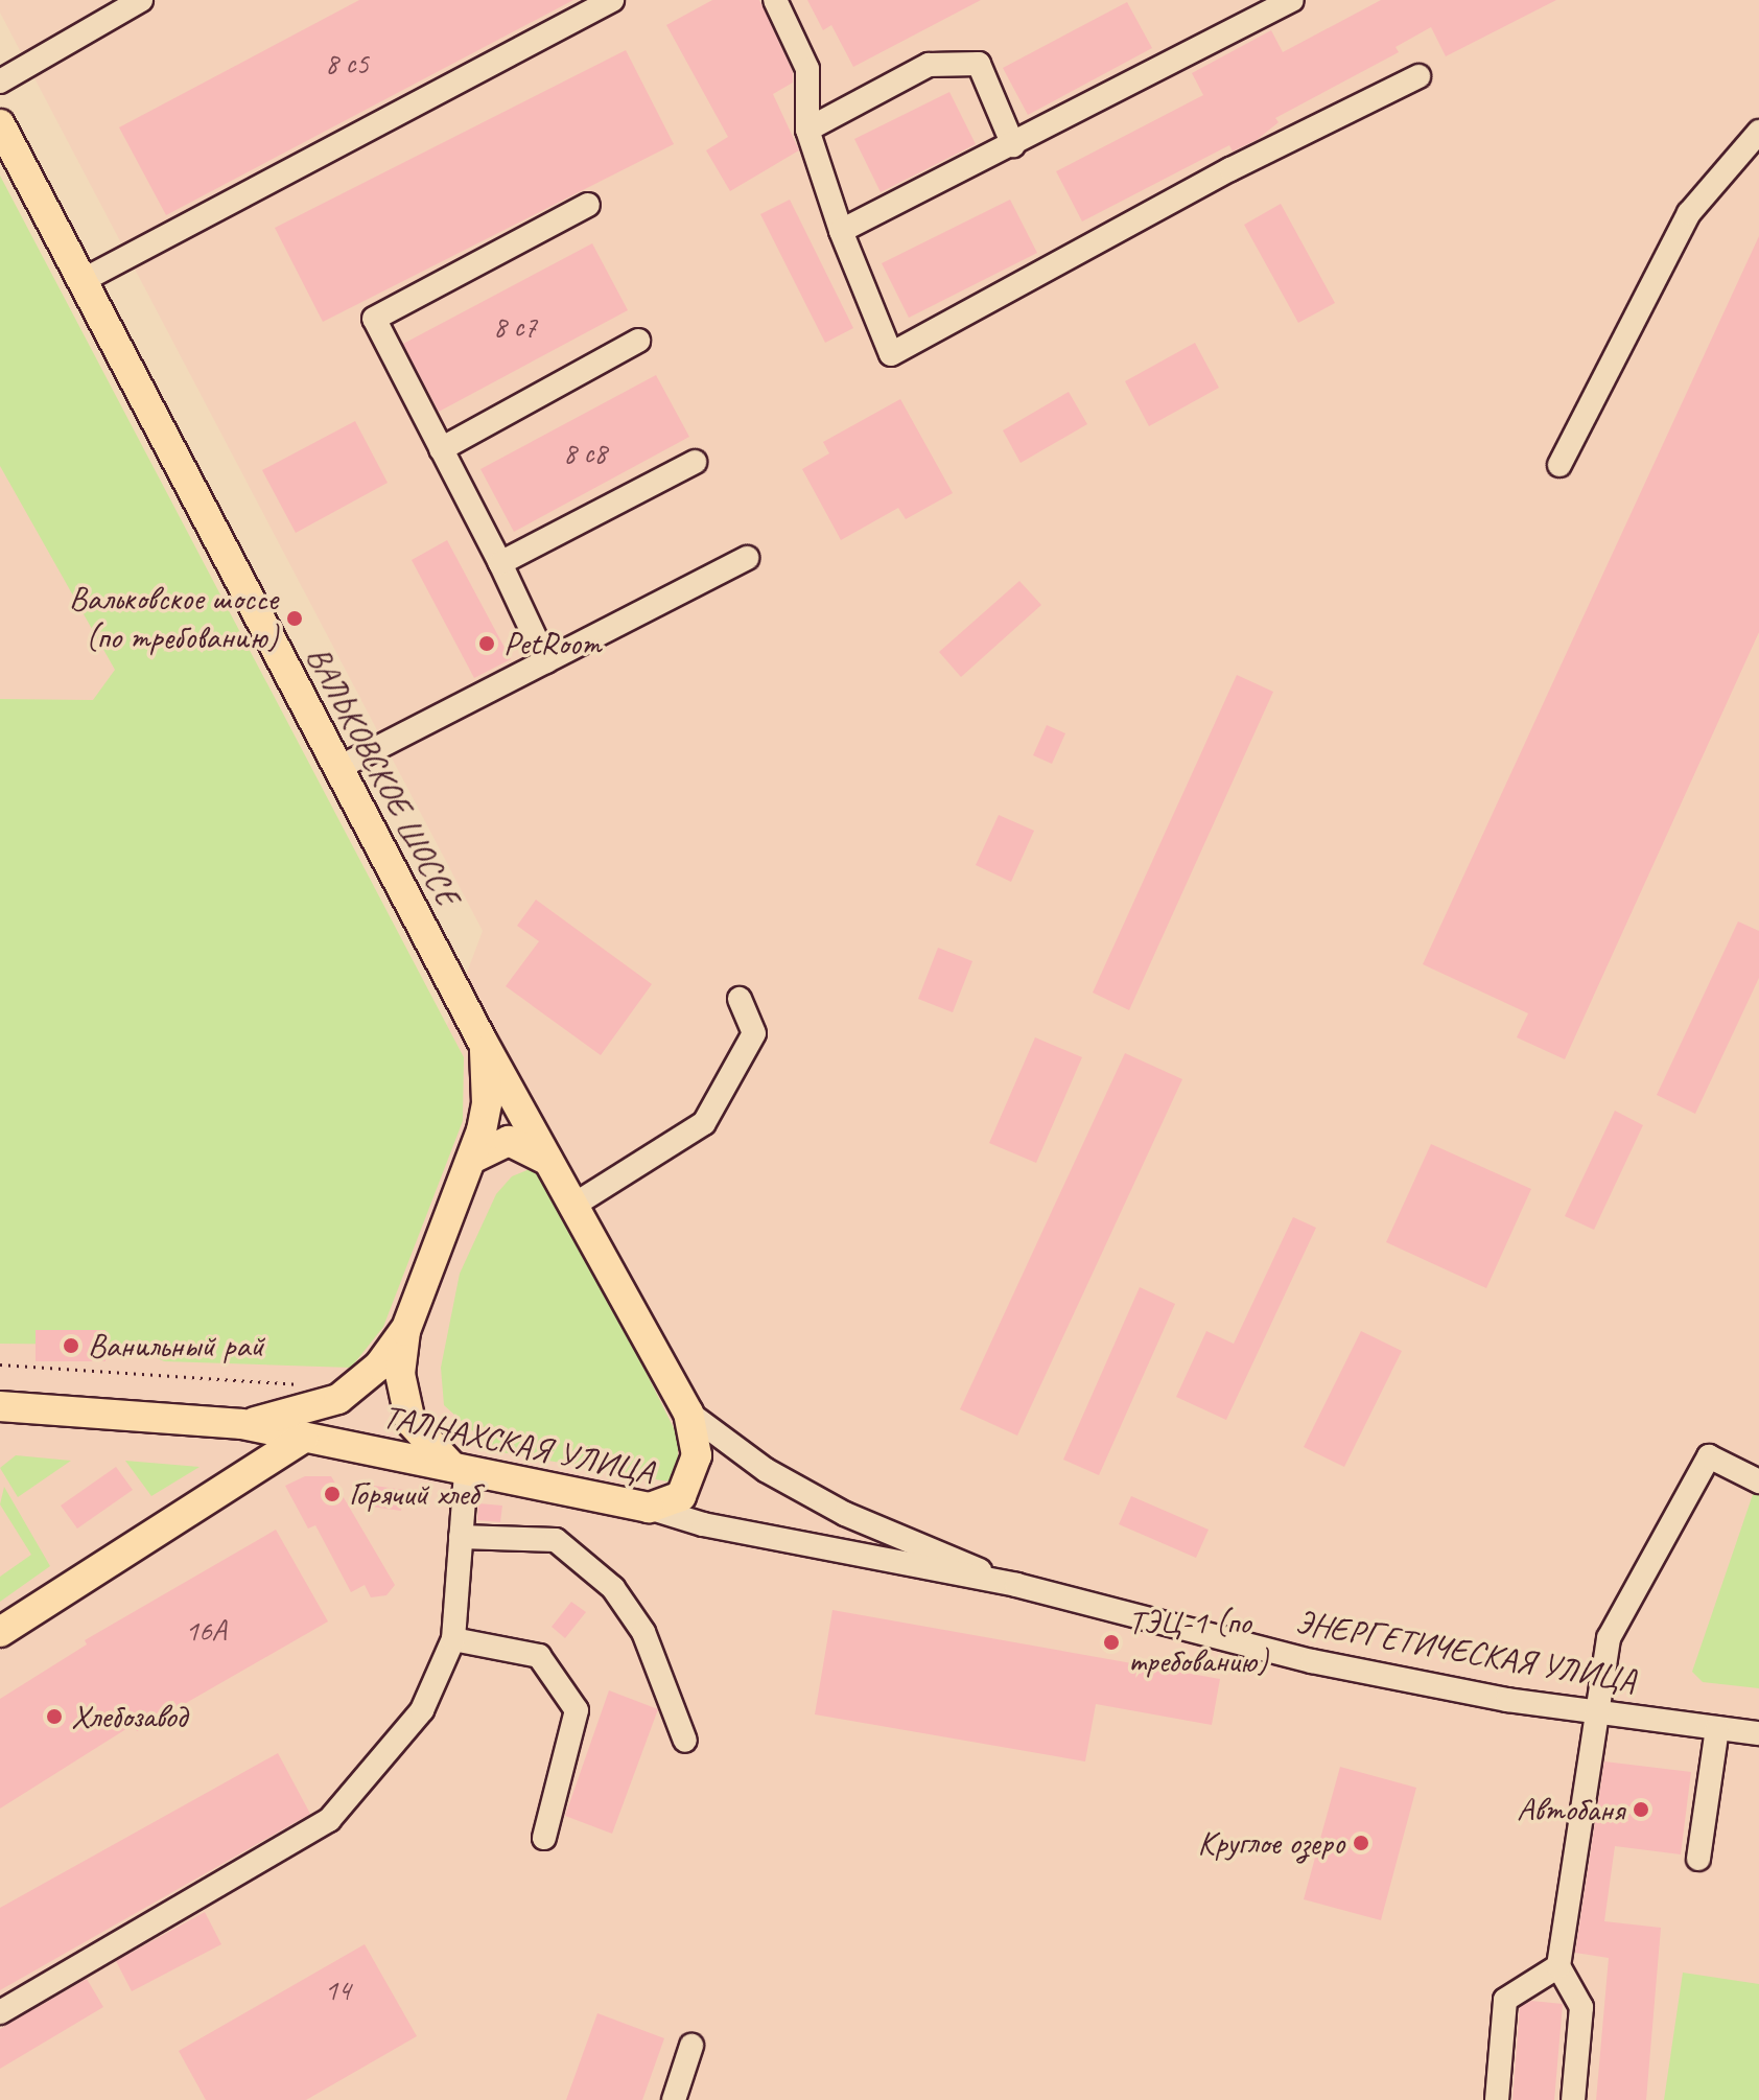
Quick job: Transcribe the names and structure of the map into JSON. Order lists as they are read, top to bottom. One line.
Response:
{"streets":{"main road":["ВАЛЬКОВСКОЕ ШОССЕ","ТАЛНАХСКАЯ УЛИЦА"],"street":["ЭНЕРГЕТИЧЕСКАЯ УЛИЦА"]},"crossings":[["ВАЛЬКОВСКОЕ ШОССЕ","ТАЛНАХСКАЯ УЛИЦА"],["ВАЛЬКОВСКОЕ ШОССЕ","ЭНЕРГЕТИЧЕСКАЯ УЛИЦА"],["ТАЛНАХСКАЯ УЛИЦА","ЭНЕРГЕТИЧЕСКАЯ УЛИЦА"]],"places":["Вальковское шоссе (по требованию)","PetRoom","Ванильный рай","Горячий хлеб","ТЭЦ-1 (по требованию)","Хлебозавод","Автобаня","Круглое озеро"],"house_numbers":["8 с5","8 с7","8 с8","16А","14"]}
